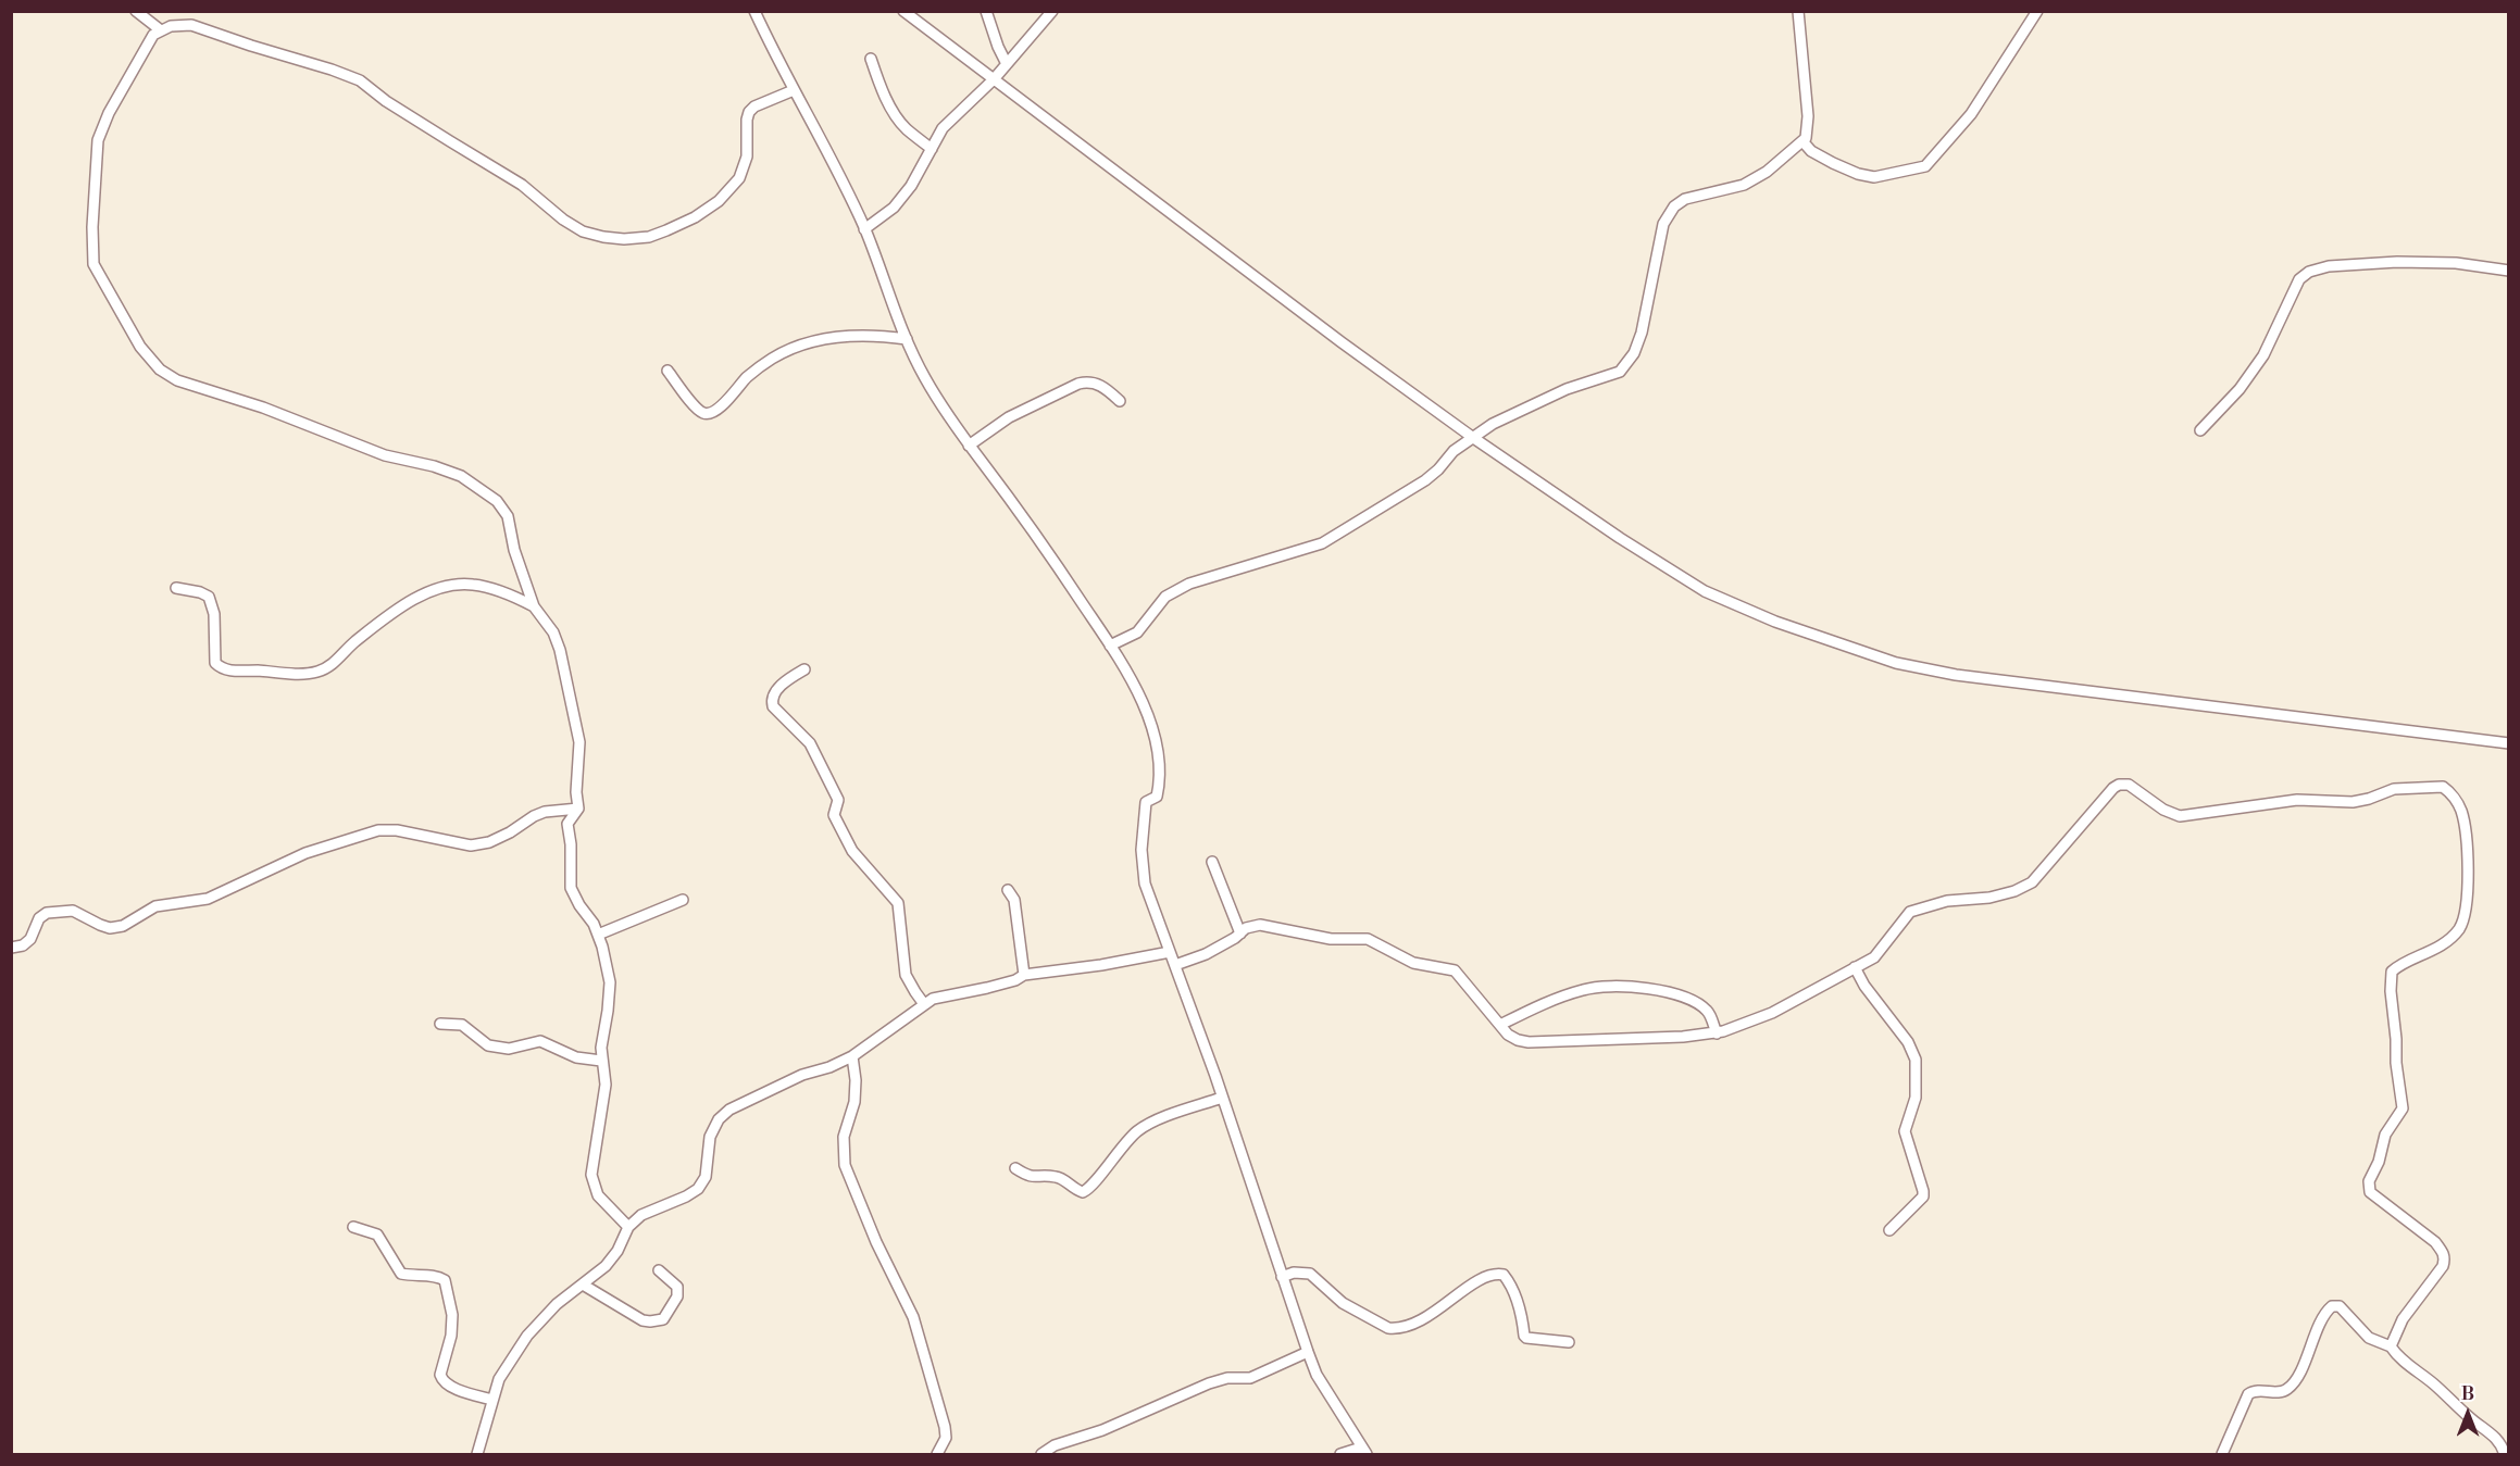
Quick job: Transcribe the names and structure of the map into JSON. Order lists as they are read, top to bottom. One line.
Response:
{"north":"top"}
